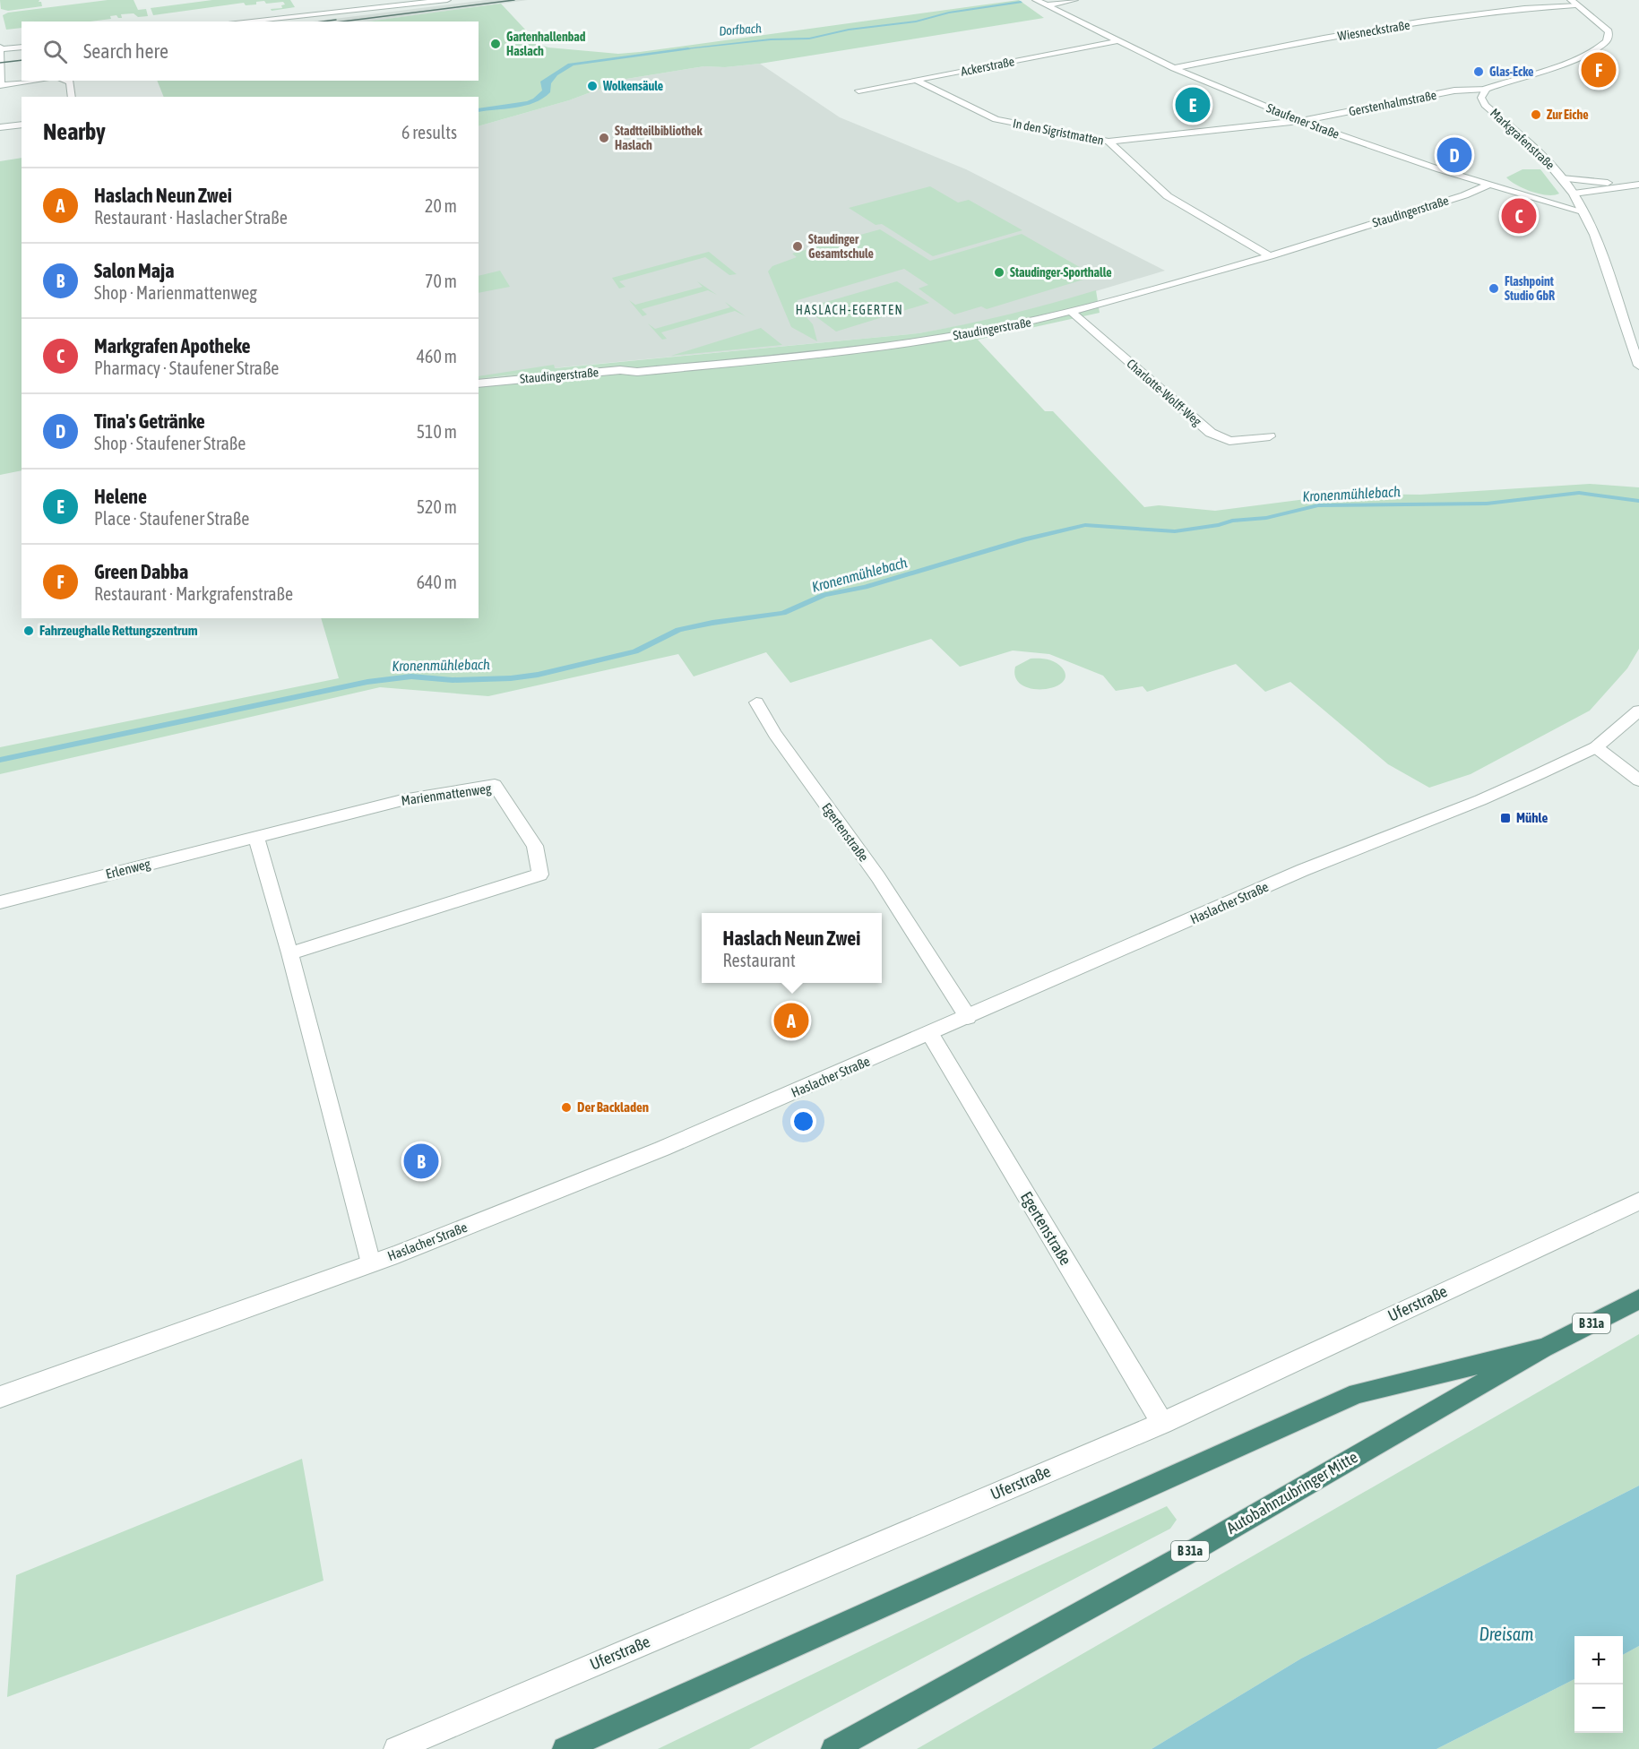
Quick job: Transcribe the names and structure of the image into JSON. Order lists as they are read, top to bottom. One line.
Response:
{"streets":{"highway":["B 31a","Autobahnzubringer Mitte"],"street":["Wiesneckstraße","Ackerstraße","Gerstenhalmstraße","Staufener Straße","In den Sigristmatten","Markgrafenstraße","Staudingerstraße","Charlotte-Wolff-Weg","Marienmattenweg","Egertenstraße","Erlenweg","Haslacher Straße","Uferstraße"]},"crossings":[["Wiesneckstraße","Staufener Straße"],["Wiesneckstraße","Markgrafenstraße"],["Ackerstraße","Staufener Straße"],["Ackerstraße","In den Sigristmatten"],["Gerstenhalmstraße","Staufener Straße"],["Gerstenhalmstraße","In den Sigristmatten"],["Gerstenhalmstraße","Markgrafenstraße"],["Staufener Straße","Markgrafenstraße"],["Staufener Straße","Staudingerstraße"],["In den Sigristmatten","Staudingerstraße"],["Staudingerstraße","Charlotte-Wolff-Weg"],["Marienmattenweg","Erlenweg"],["Egertenstraße","Haslacher Straße"],["Egertenstraße","Uferstraße"]],"districts":["HASLACH-EGERTEN"],"water":["Dorfbach","Kronenmühlebach","Dreisam"],"places":{"other":["Gartenhallenbad Haslach","Glas-Ecke","Wolkensäule","Zur Eiche","Stadtteilbibliothek Haslach","Staudinger Gesamtschule","Staudinger-Sporthalle","Flashpoint Studio GbR","Fahrzeughalle Rettungszentrum","Der Backladen"],"transit":["Mühle"]},"page":{"search":"Search here","pins":["F","E","D","C","A","B"],"heading":["Nearby","6 results"],"list":[{"mark":"A","name":"Haslach Neun Zwei","note":"Restaurant · Haslacher Straße","value":"20 m"},{"mark":"B","name":"Salon Maja","note":"Shop · Marienmattenweg","value":"70 m"},{"mark":"C","name":"Markgrafen Apotheke","note":"Pharmacy · Staufener Straße","value":"460 m"},{"mark":"D","name":"Tina's Getränke","note":"Shop · Staufener Straße","value":"510 m"},{"mark":"E","name":"Helene","note":"Place · Staufener Straße","value":"520 m"},{"mark":"F","name":"Green Dabba","note":"Restaurant · Markgrafenstraße","value":"640 m"}],"popup":["Haslach Neun Zwei","Restaurant"],"map_buttons":["+","−"]}}
